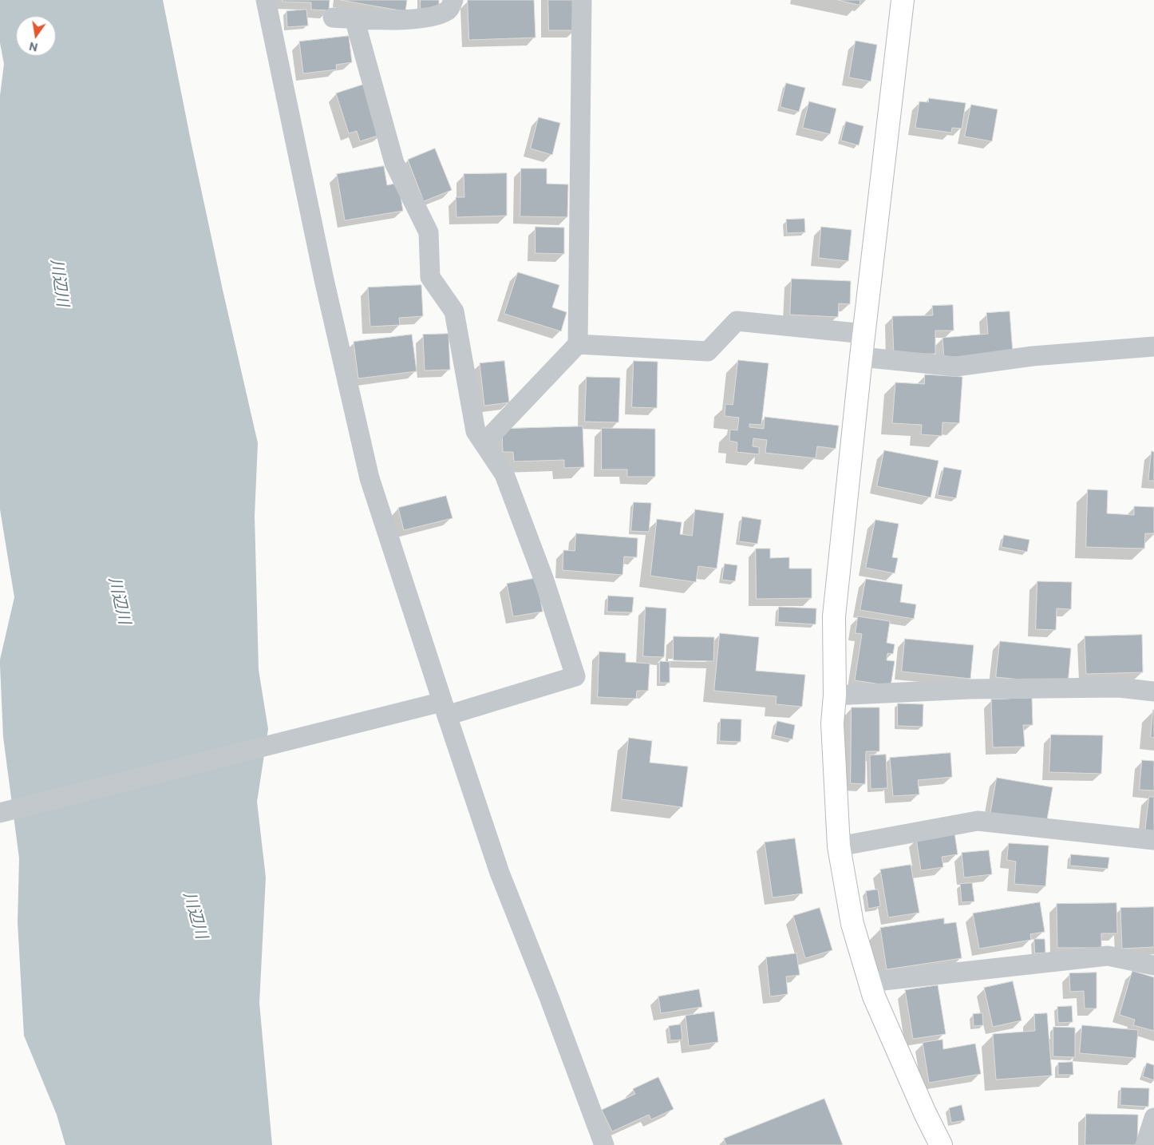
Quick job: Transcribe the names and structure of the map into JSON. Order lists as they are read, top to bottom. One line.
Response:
{"water":["川辺川"],"north":"bottom"}
